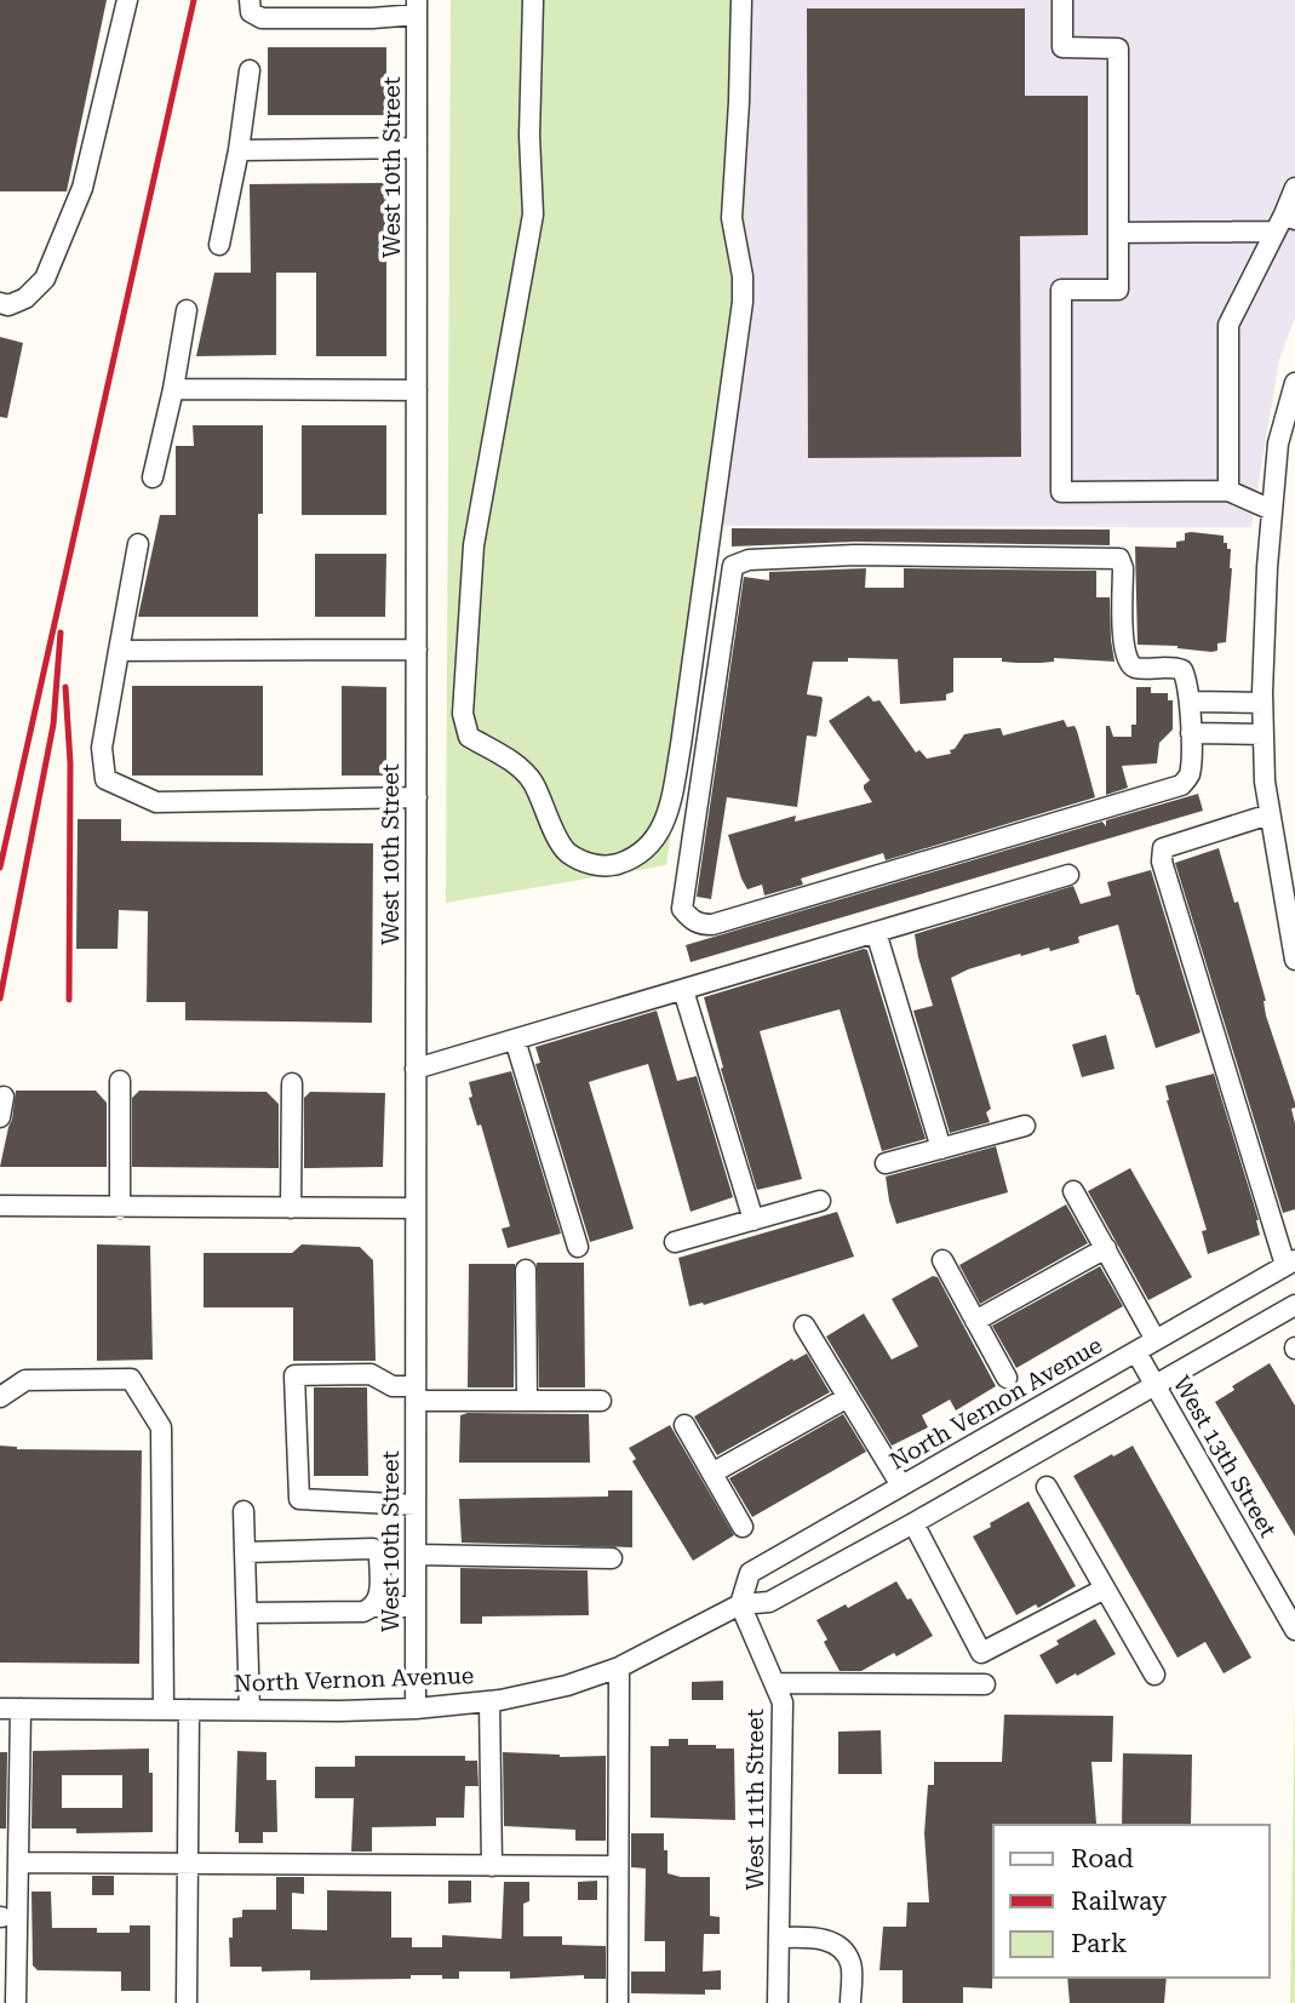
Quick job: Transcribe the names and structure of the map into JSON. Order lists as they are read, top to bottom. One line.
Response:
{"streets":{"street":["West 10th Street","North Vernon Avenue","West 13th Street","West 11th Street"]},"crossings":[["West 10th Street","North Vernon Avenue"],["North Vernon Avenue","West 13th Street"],["North Vernon Avenue","West 11th Street"]],"legend":["Road","Railway","Park"]}
